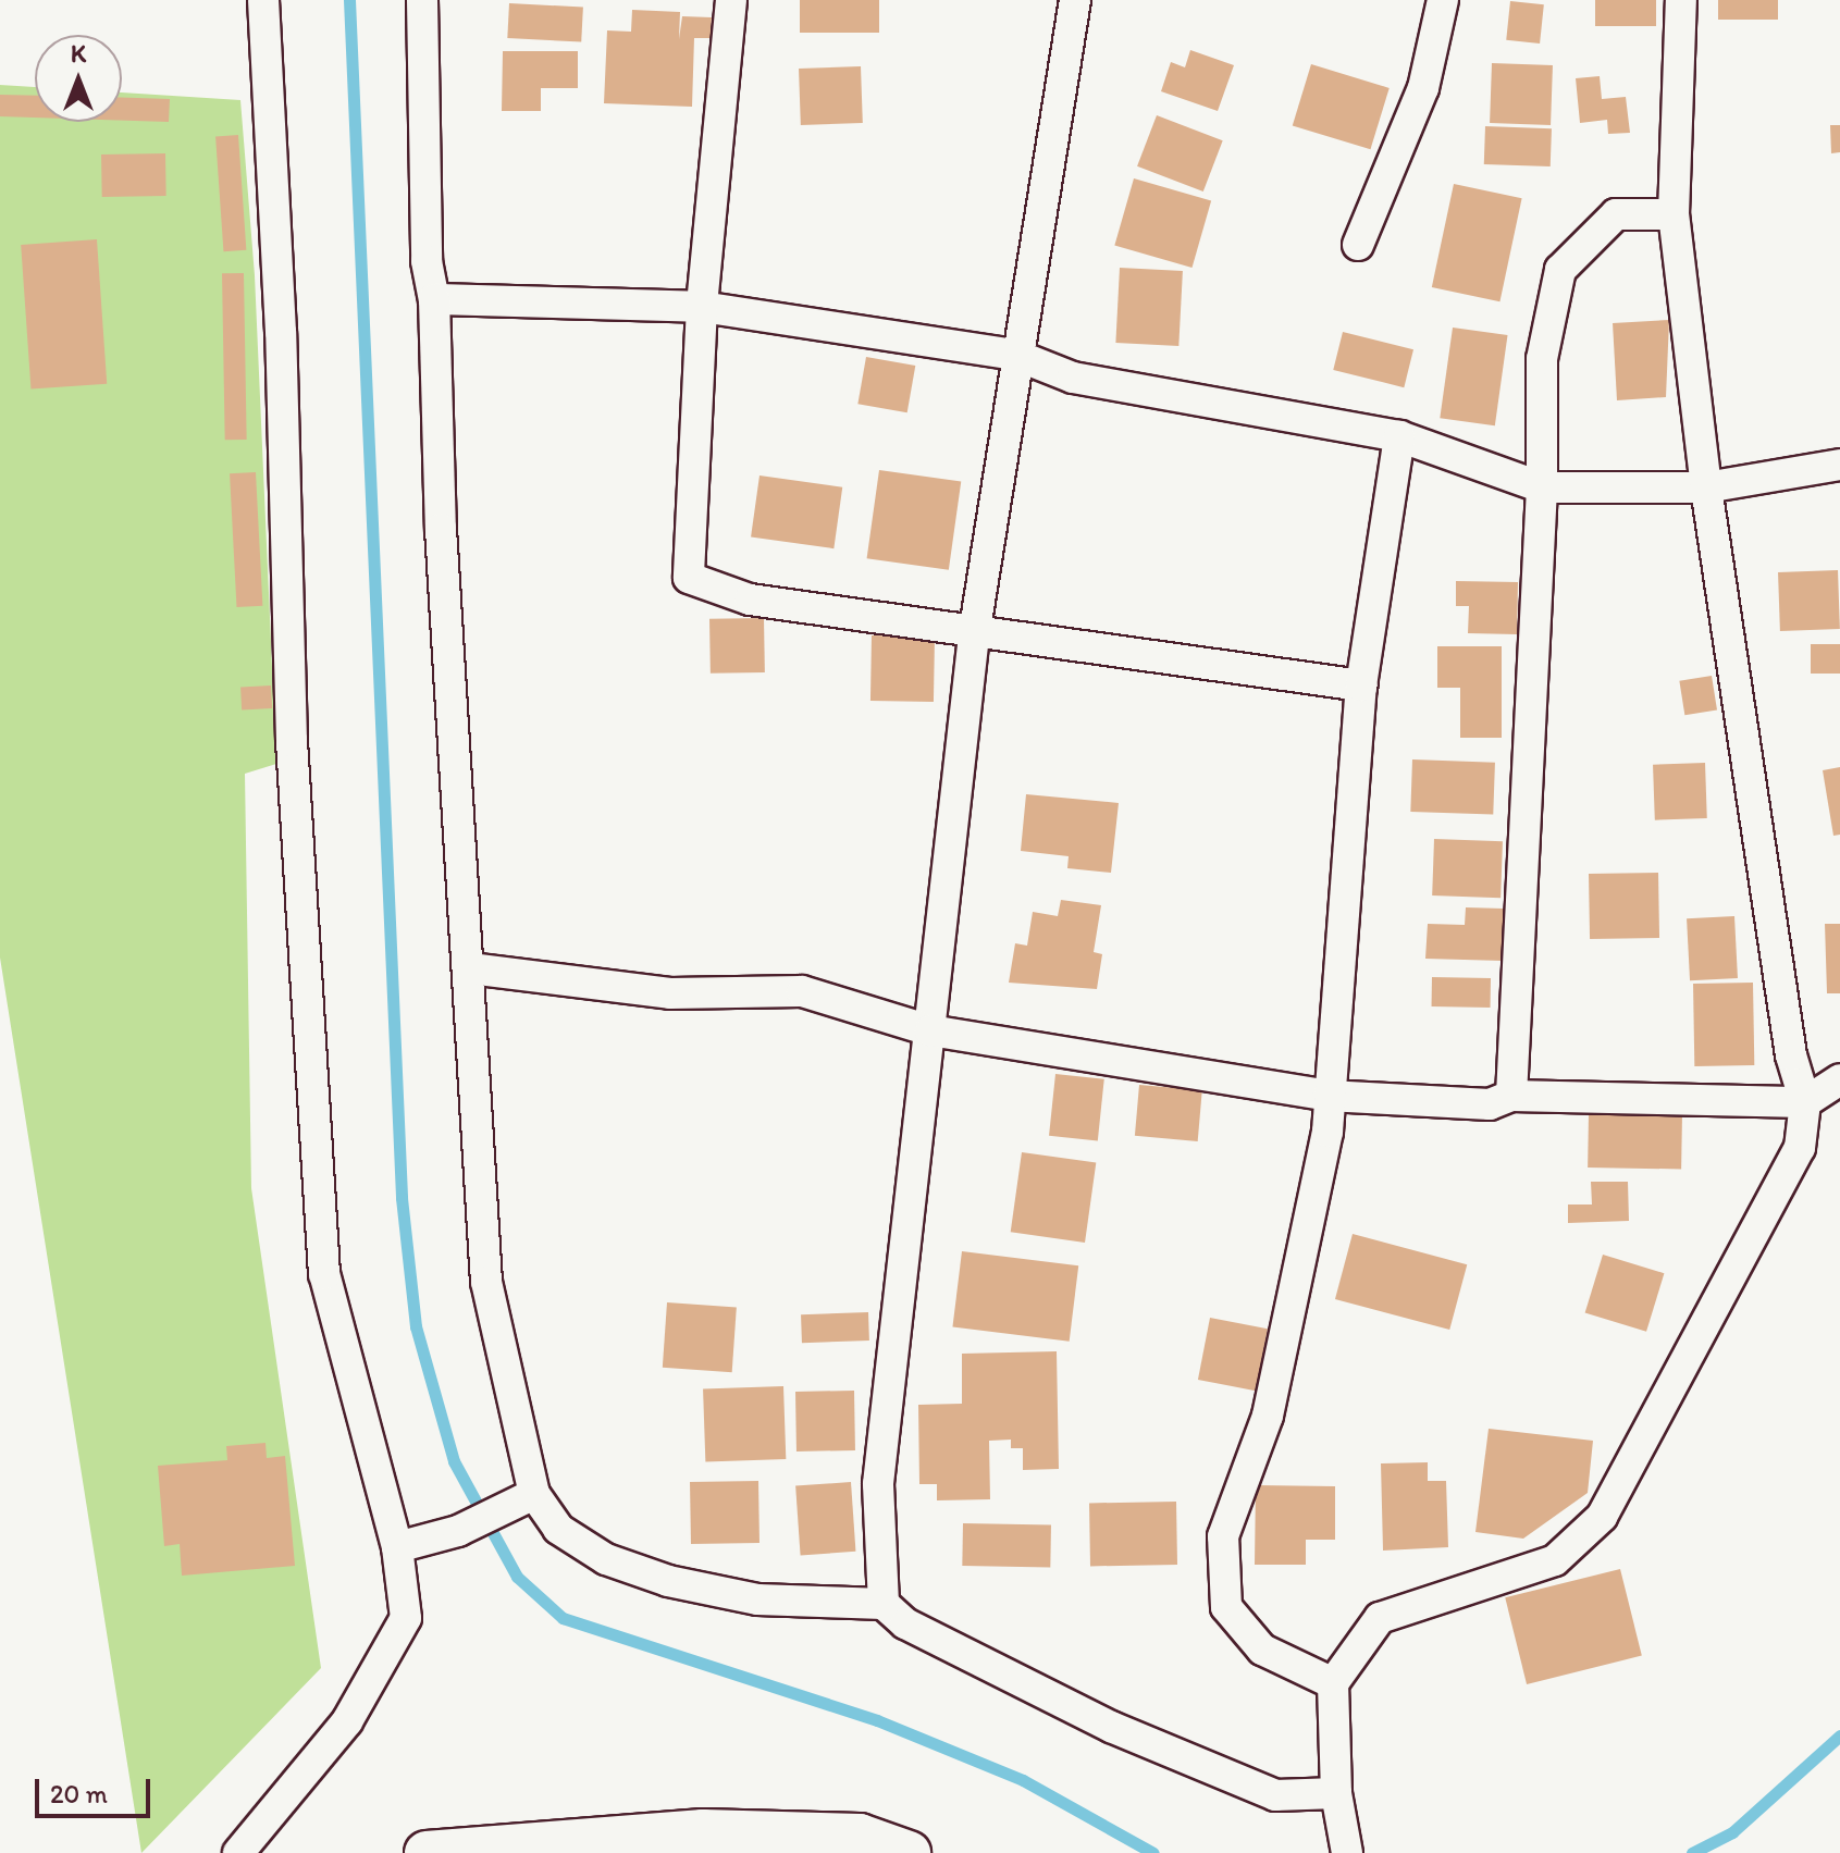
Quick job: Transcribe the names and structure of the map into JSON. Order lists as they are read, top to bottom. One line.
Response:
{"scale_bar":"20 m","north":"top"}
